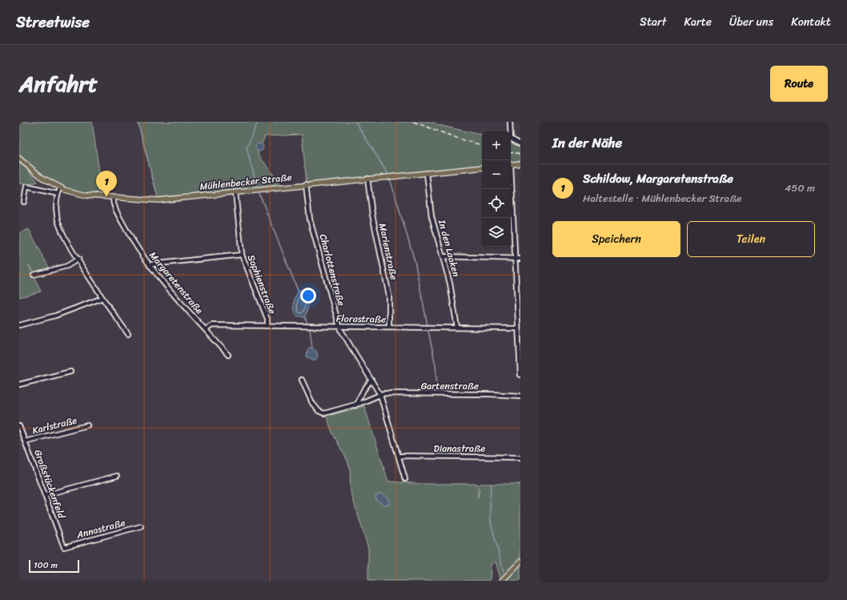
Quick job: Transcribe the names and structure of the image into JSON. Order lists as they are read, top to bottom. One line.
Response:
{"streets":{"main road":["Mühlenbecker Straße"],"street":["In den Laaken","Marienstraße","Charlottenstraße","Margaretenstraße","Sophienstraße","Florastraße","Gartenstraße","Karlstraße","Dianastraße","Großstückenfeld","Annastraße"]},"crossings":[["Mühlenbecker Straße","In den Laaken"],["Mühlenbecker Straße","Marienstraße"],["Mühlenbecker Straße","Charlottenstraße"],["Mühlenbecker Straße","Margaretenstraße"],["Mühlenbecker Straße","Sophienstraße"],["In den Laaken","Florastraße"],["Marienstraße","Florastraße"],["Charlottenstraße","Florastraße"],["Charlottenstraße","Gartenstraße"],["Charlottenstraße","Dianastraße"],["Margaretenstraße","Florastraße"],["Sophienstraße","Florastraße"],["Karlstraße","Großstückenfeld"],["Großstückenfeld","Annastraße"]],"scale_bar":"100 m","page":{"header":"Streetwise","nav":["Start","Karte","Über uns","Kontakt"],"title":"Anfahrt","buttons":["Route",["Speichern","Teilen"]],"heading":"In der Nähe","map_buttons":["+","−"],"list":[{"mark":"1","name":"Schildow, Margaretenstraße","note":"Haltestelle · Mühlenbecker Straße","value":"450 m"}],"pins":"1","scale":"100 m"}}
